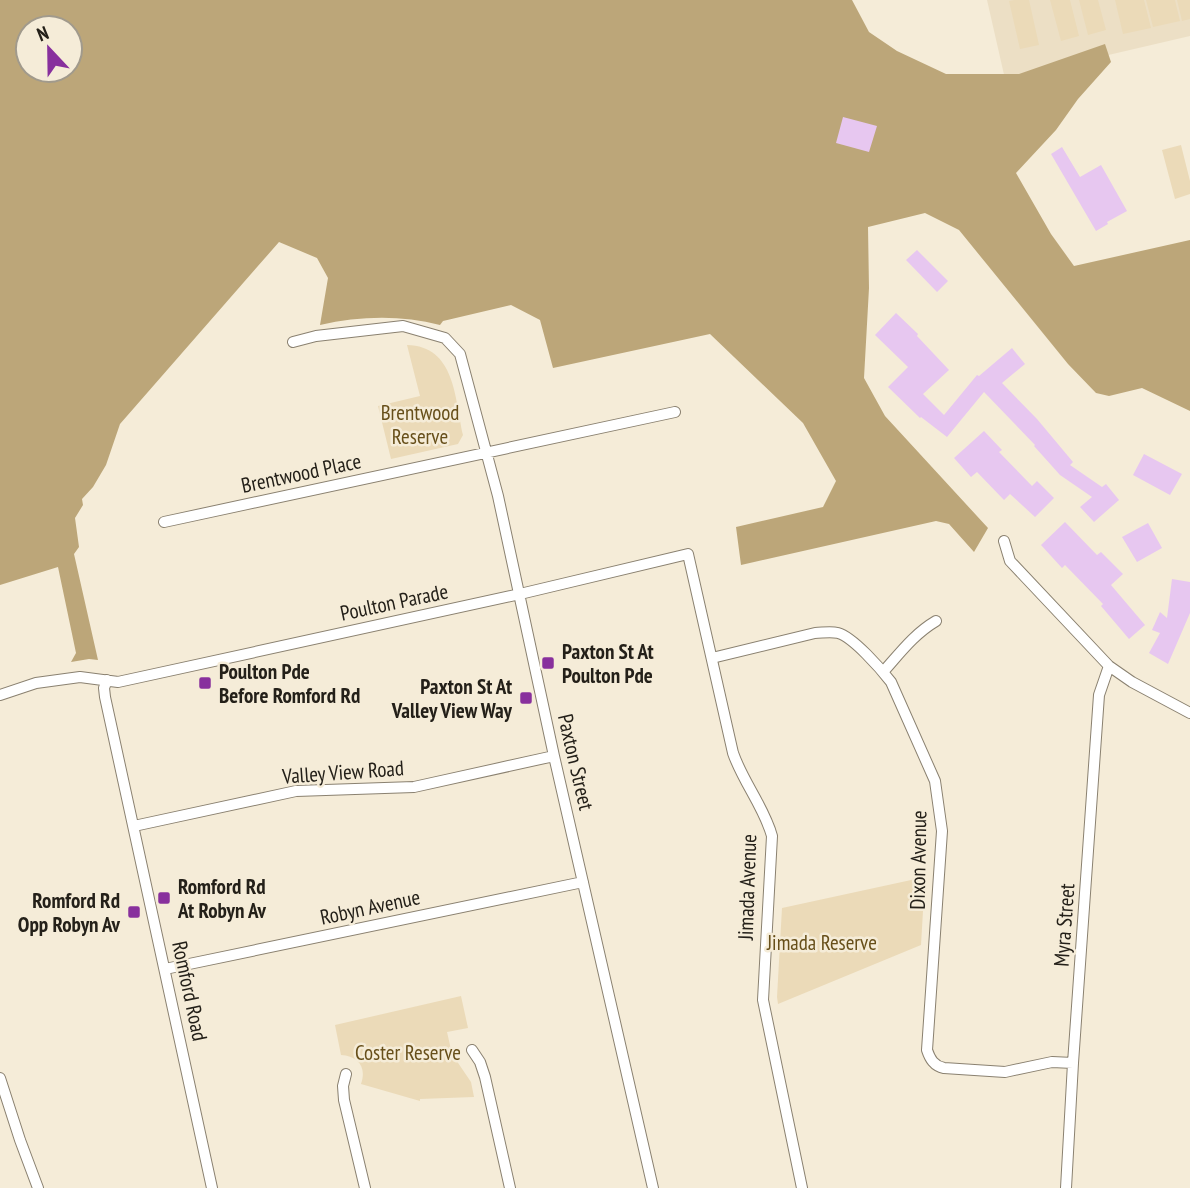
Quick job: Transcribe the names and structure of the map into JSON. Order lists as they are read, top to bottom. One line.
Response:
{"streets":{"street":["Brentwood Place","Poulton Parade","Paxton Street","Valley View Road","Dixon Avenue","Jimada Avenue","Robyn Avenue","Myra Street","Romford Road"]},"crossings":[["Brentwood Place","Paxton Street"],["Poulton Parade","Paxton Street"],["Poulton Parade","Jimada Avenue"],["Poulton Parade","Romford Road"],["Paxton Street","Valley View Road"],["Paxton Street","Robyn Avenue"],["Valley View Road","Romford Road"],["Dixon Avenue","Jimada Avenue"],["Dixon Avenue","Myra Street"],["Robyn Avenue","Romford Road"]],"parks":["Brentwood Reserve","Jimada Reserve","Coster Reserve"],"places":{"transit":["Paxton St At Poulton Pde","Poulton Pde Before Romford Rd","Paxton St At Valley View Way","Romford Rd At Robyn Av","Romford Rd Opp Robyn Av"]},"north":"top"}
